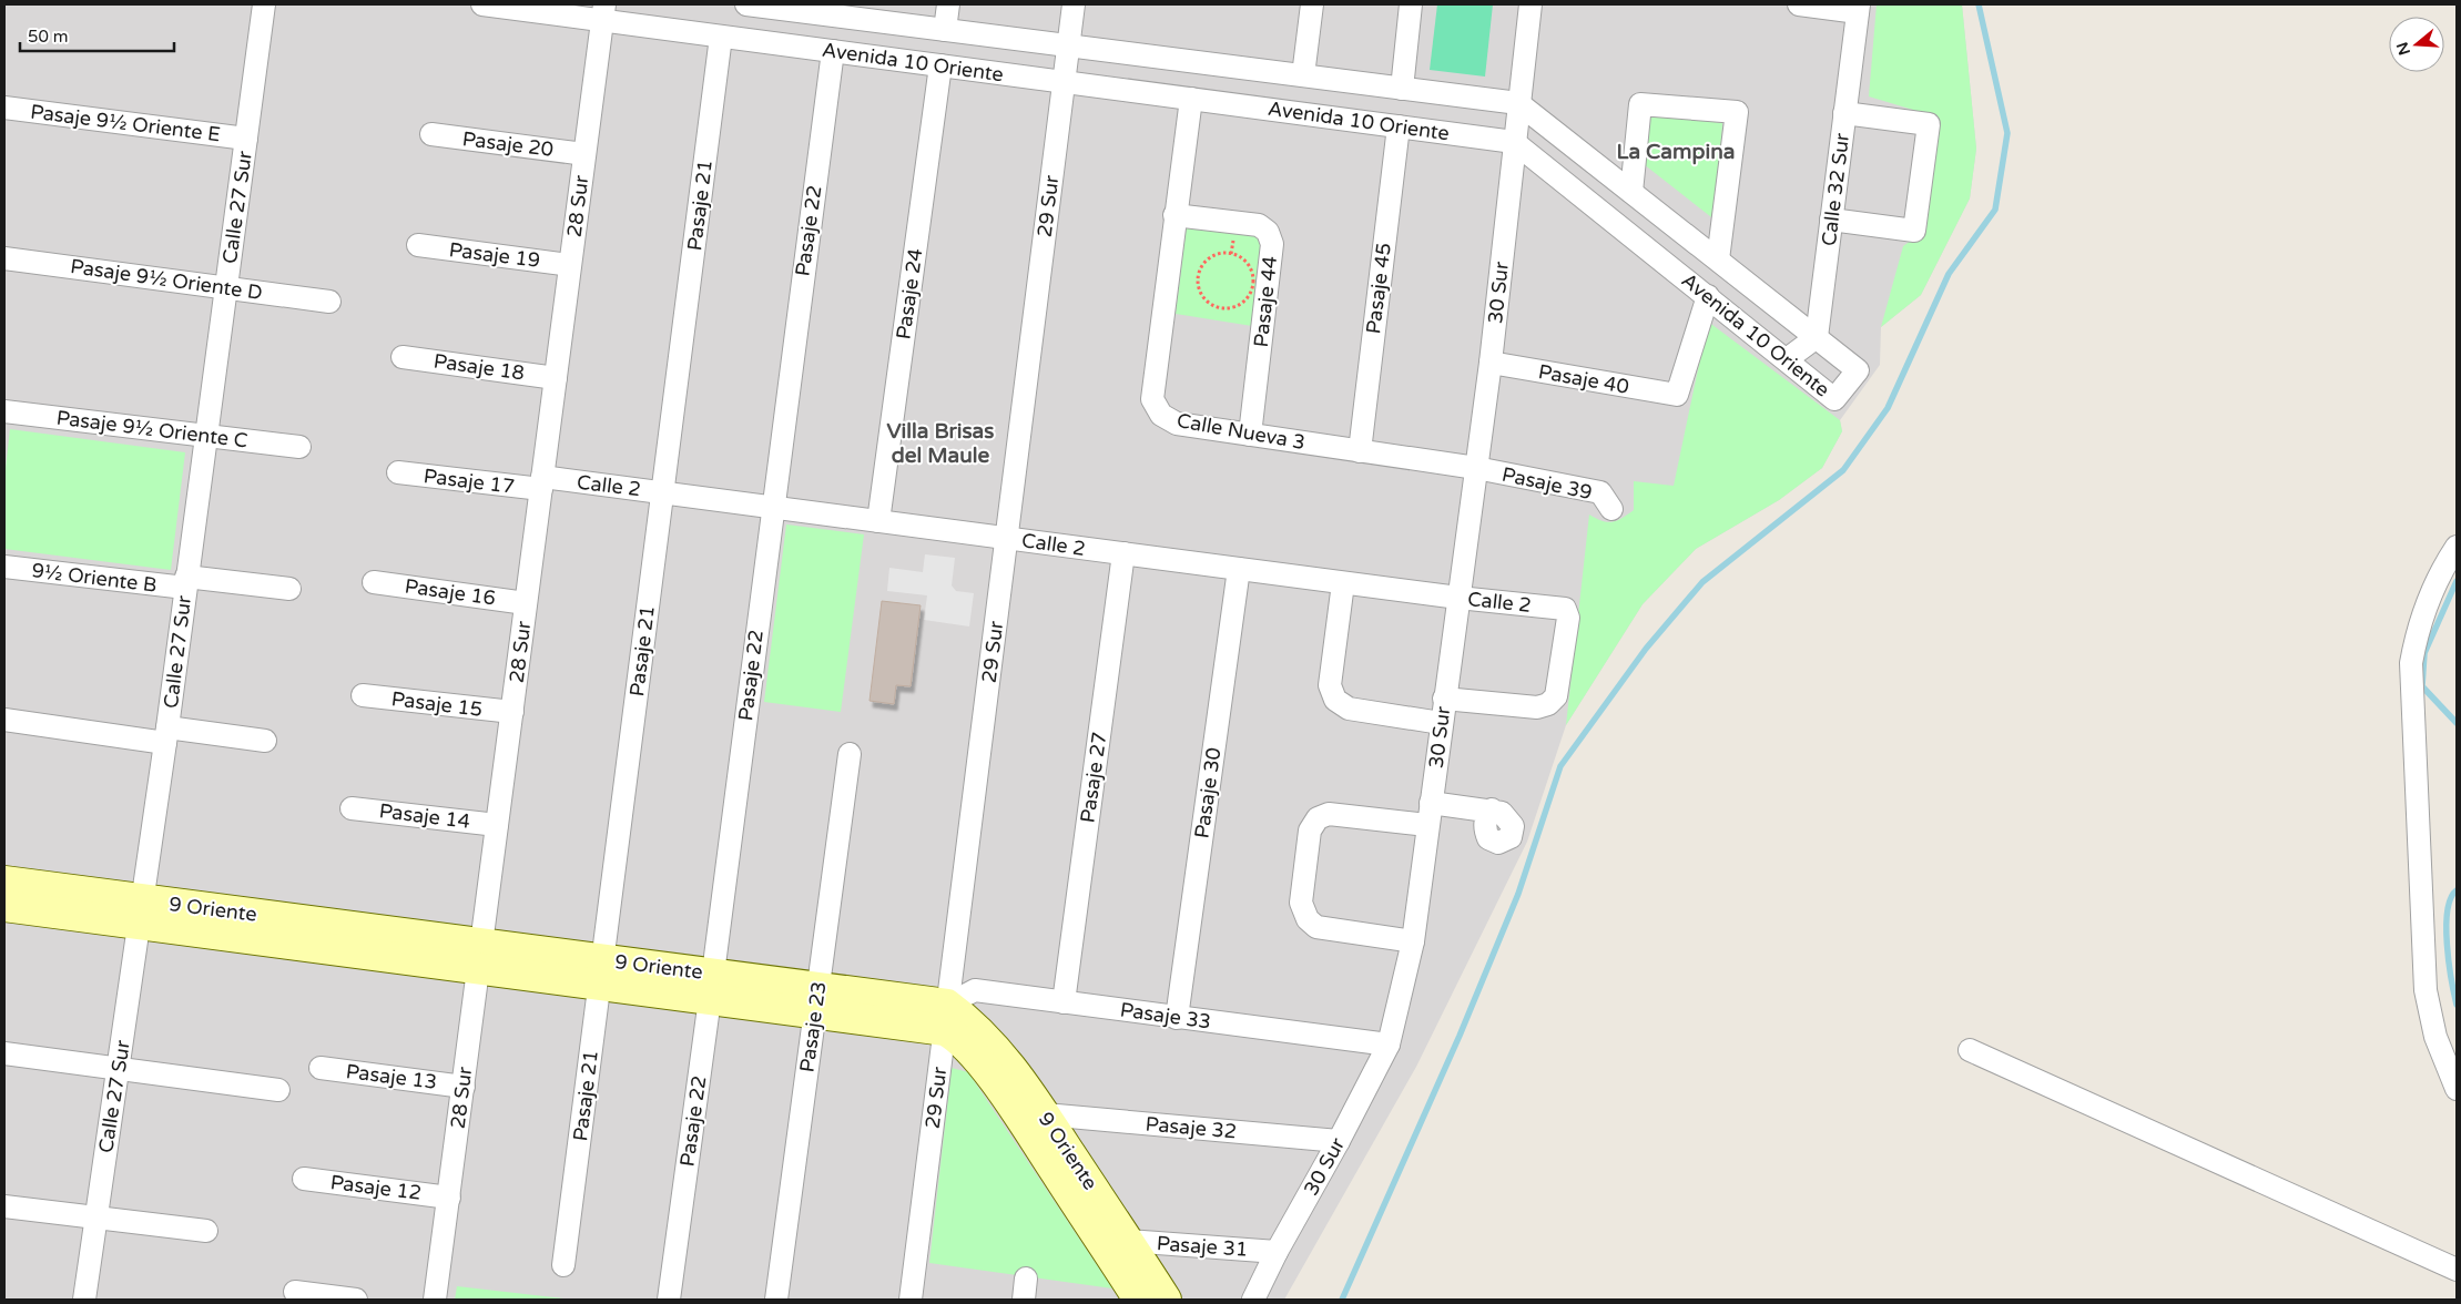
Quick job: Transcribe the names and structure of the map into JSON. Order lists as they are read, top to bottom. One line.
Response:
{"streets":{"street":["Avenida 10 Oriente","Pasaje 9½ Oriente E","Pasaje 20","Calle 32 Sur","Pasaje 21","28 Sur","29 Sur","Calle 27 Sur","Pasaje 22","Pasaje 19","Pasaje 9½ Oriente D","Pasaje 45","30 Sur","Pasaje 24","Pasaje 44","Pasaje 18","Pasaje 40","Pasaje 9½ Oriente C","Calle Nueva 3","Pasaje 17","Pasaje 39","Calle 2","9½ Oriente B","Pasaje 16","Pasaje 15","Pasaje 27","Pasaje 30","Pasaje 14","9 Oriente","Pasaje 33","Pasaje 23","Pasaje 13","Pasaje 32","Pasaje 12","Pasaje 31"]},"crossings":[["Avenida 10 Oriente","Calle 32 Sur"],["Avenida 10 Oriente","Pasaje 21"],["Avenida 10 Oriente","28 Sur"],["Avenida 10 Oriente","29 Sur"],["Avenida 10 Oriente","Pasaje 22"],["Avenida 10 Oriente","Pasaje 45"],["Avenida 10 Oriente","30 Sur"],["Avenida 10 Oriente","Pasaje 24"],["Avenida 10 Oriente","Pasaje 40"],["Avenida 10 Oriente","Calle Nueva 3"],["Pasaje 9½ Oriente E","Calle 27 Sur"],["Pasaje 20","28 Sur"],["Pasaje 21","Calle 2"],["Pasaje 21","9 Oriente"],["28 Sur","Pasaje 19"],["28 Sur","Pasaje 18"],["28 Sur","Pasaje 17"],["28 Sur","Calle 2"],["28 Sur","Pasaje 16"],["28 Sur","Pasaje 15"],["28 Sur","Pasaje 14"],["28 Sur","9 Oriente"],["28 Sur","Pasaje 13"],["28 Sur","Pasaje 12"],["29 Sur","Calle 2"],["29 Sur","9 Oriente"],["29 Sur","Pasaje 33"],["Calle 27 Sur","Pasaje 9½ Oriente D"],["Calle 27 Sur","Pasaje 9½ Oriente C"],["Calle 27 Sur","9½ Oriente B"],["Calle 27 Sur","9 Oriente"],["Pasaje 22","Calle 2"],["Pasaje 22","9 Oriente"],["Pasaje 45","Calle Nueva 3"],["30 Sur","Pasaje 40"],["30 Sur","Calle Nueva 3"],["30 Sur","Pasaje 39"],["30 Sur","Calle 2"],["30 Sur","Pasaje 33"],["30 Sur","Pasaje 32"],["30 Sur","Pasaje 31"],["Pasaje 24","Calle 2"],["Pasaje 44","Calle Nueva 3"],["Calle Nueva 3","Pasaje 39"],["Pasaje 17","Calle 2"],["Calle 2","Pasaje 27"],["Calle 2","Pasaje 30"],["Pasaje 27","Pasaje 33"],["Pasaje 30","Pasaje 33"],["9 Oriente","Pasaje 33"],["9 Oriente","Pasaje 23"],["9 Oriente","Pasaje 32"],["9 Oriente","Pasaje 31"]],"districts":["La Campina","Villa Brisas del Maule"],"scale_bar":"50 m","north":"left"}
